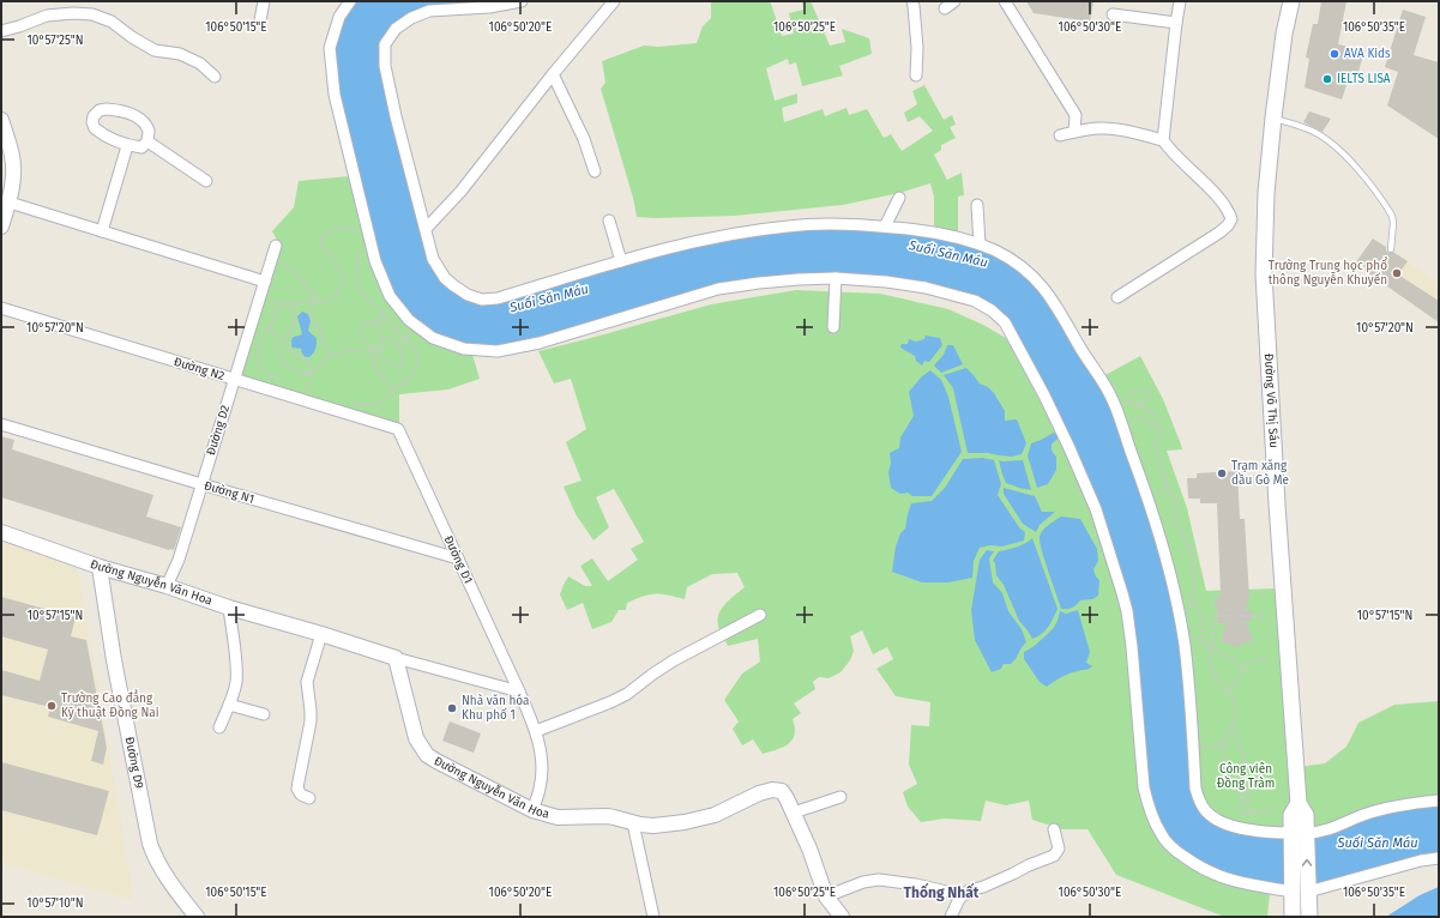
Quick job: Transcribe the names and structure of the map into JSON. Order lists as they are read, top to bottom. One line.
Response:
{"streets":{"main road":["Đường Võ Thị Sáu"],"street":["Đường N2","Đường D2","Đường N1","Đường D1","Đường Nguyễn Văn Hoa","Đường D9"]},"crossings":[["Đường N2","Đường D2"],["Đường N2","Đường D1"],["Đường D2","Đường N1"],["Đường D2","Đường Nguyễn Văn Hoa"],["Đường N1","Đường D1"],["Đường D1","Đường Nguyễn Văn Hoa"],["Đường Nguyễn Văn Hoa","Đường D9"]],"districts":["Thống Nhất"],"water":["Suối Săn Máu"],"parks":["Công viên Đồng Tràm"],"places":["AVA Kids","IELTS LISA","Trường Trung học phổ thông Nguyễn Khuyến","Trạm xăng dầu Gò Me","Trường Cao đẳng Kỹ thuật Đồng Nai","Nhà văn hóa Khu phố 1"],"coordinates":["106°50'15\"E","106°50'20\"E","106°50'25\"E","106°50'30\"E","106°50'35\"E","10°57'25\"N","10°57'20\"N","10°57'15\"N","10°57'10\"N"]}
